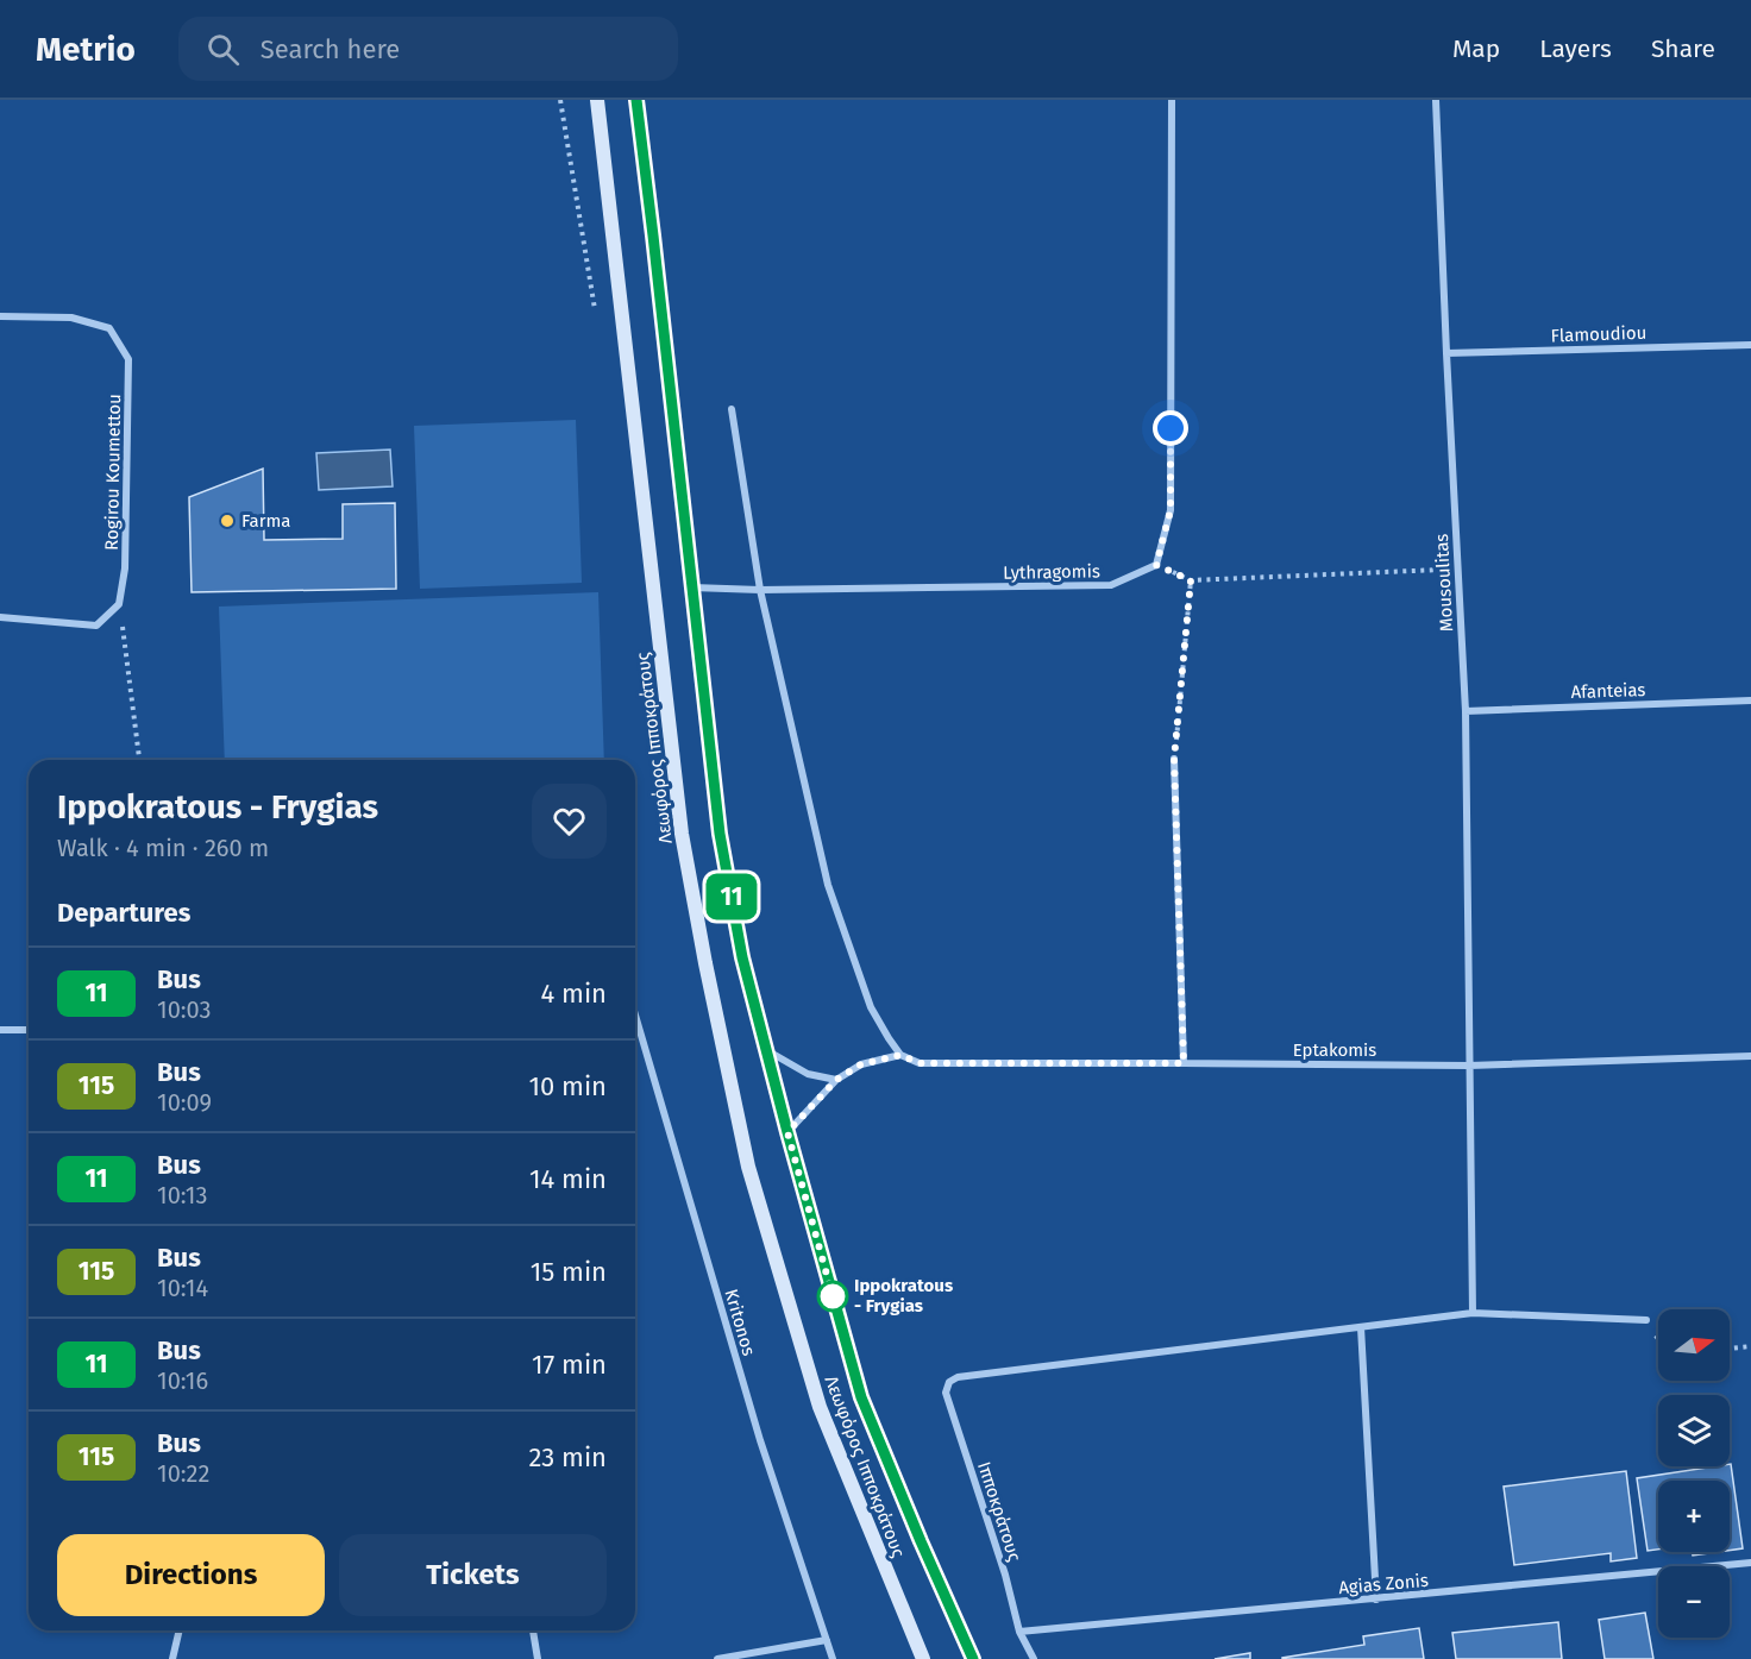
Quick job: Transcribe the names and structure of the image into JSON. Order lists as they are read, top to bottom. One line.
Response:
{"streets":{"main road":["Λεωφόρος Ιπποκράτους"],"street":["Flamoudiou","Rogirou Koumettou","Lythragomis","Mousoulitas","Afanteias","Eptakomis","Kritonos","Ιπποκράτους","Agias Zonis"]},"crossings":[["Flamoudiou","Mousoulitas"],["Lythragomis","Λεωφόρος Ιπποκράτους"],["Mousoulitas","Afanteias"],["Mousoulitas","Eptakomis"],["Ιπποκράτους","Agias Zonis"]],"places":["Farma","Ippokratous - Frygias"],"lines":["bus line 11"],"north":"right","page":{"header":"Metrio","search":"Search here","nav":["Map","Layers","Share"],"on_map":"11","heading":[["Ippokratous - Frygias","Walk · 4 min · 260 m"],"Departures"],"list":[{"mark":"11","name":"Bus","note":"10:03","value":"4 min"},{"mark":"115","name":"Bus","note":"10:09","value":"10 min"},{"mark":"11","name":"Bus","note":"10:13","value":"14 min"},{"mark":"115","name":"Bus","note":"10:14","value":"15 min"},{"mark":"11","name":"Bus","note":"10:16","value":"17 min"},{"mark":"115","name":"Bus","note":"10:22","value":"23 min"}],"map_buttons":["+","−"],"buttons":["Directions","Tickets"]}}
